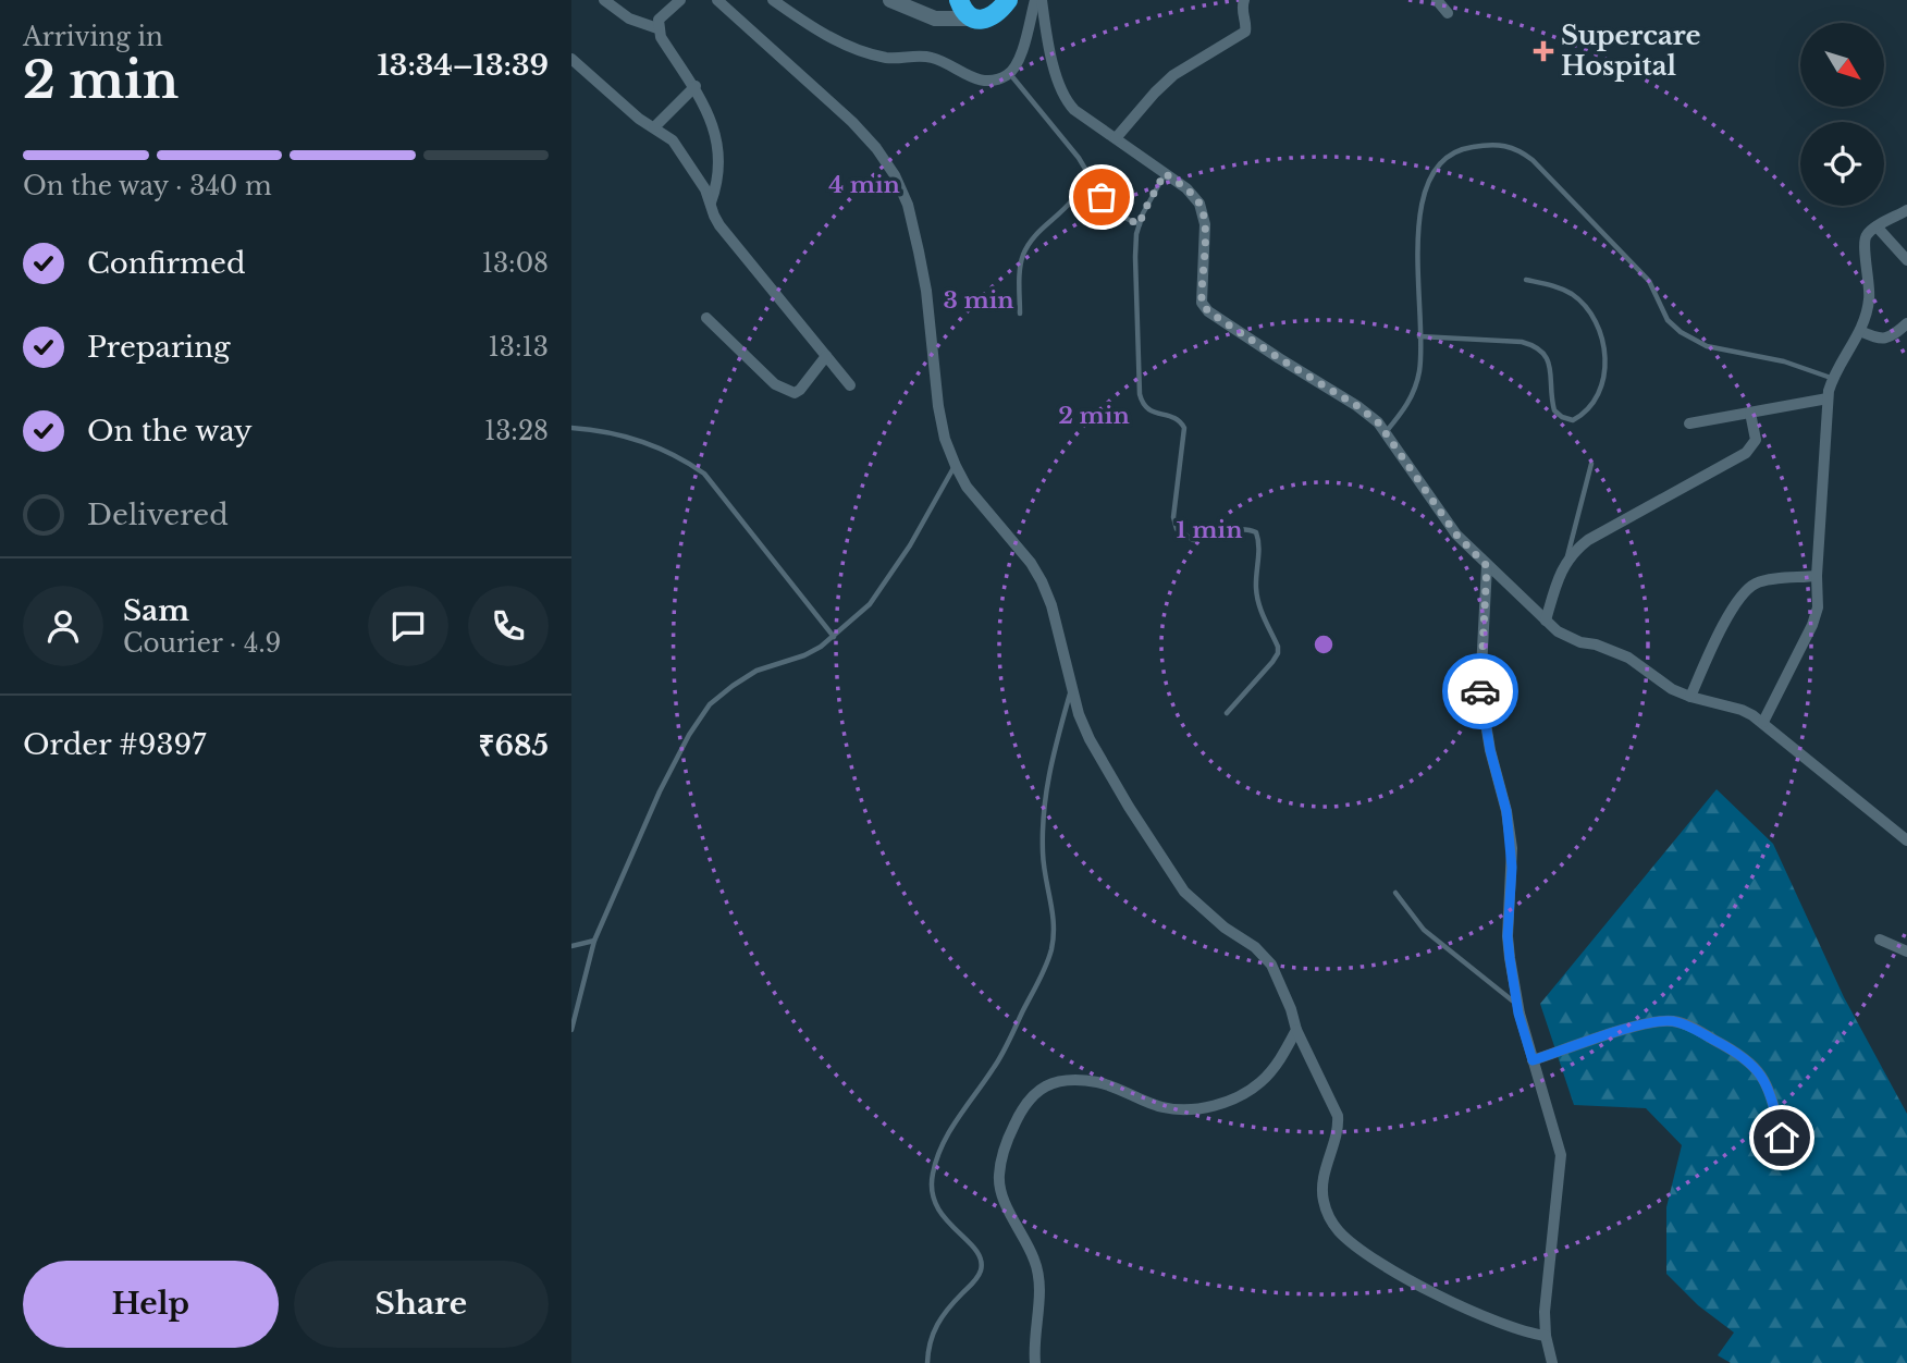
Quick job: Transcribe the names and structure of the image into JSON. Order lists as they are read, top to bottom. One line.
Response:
{"places":{"health":["Supercare Hospital"]},"north":"bottom right","page":{"heading":["2 min","Arriving in","13:34–13:39"],"panel":["Sam","Courier · 4.9","Order #9397","₹685"],"bar":"On the way · 340 m","list":[["Confirmed","13:08"],["Preparing","13:13"],["On the way","13:28"],"Delivered"],"buttons":["Help","Share"]},"rings":["4 min","3 min","2 min","1 min"]}
